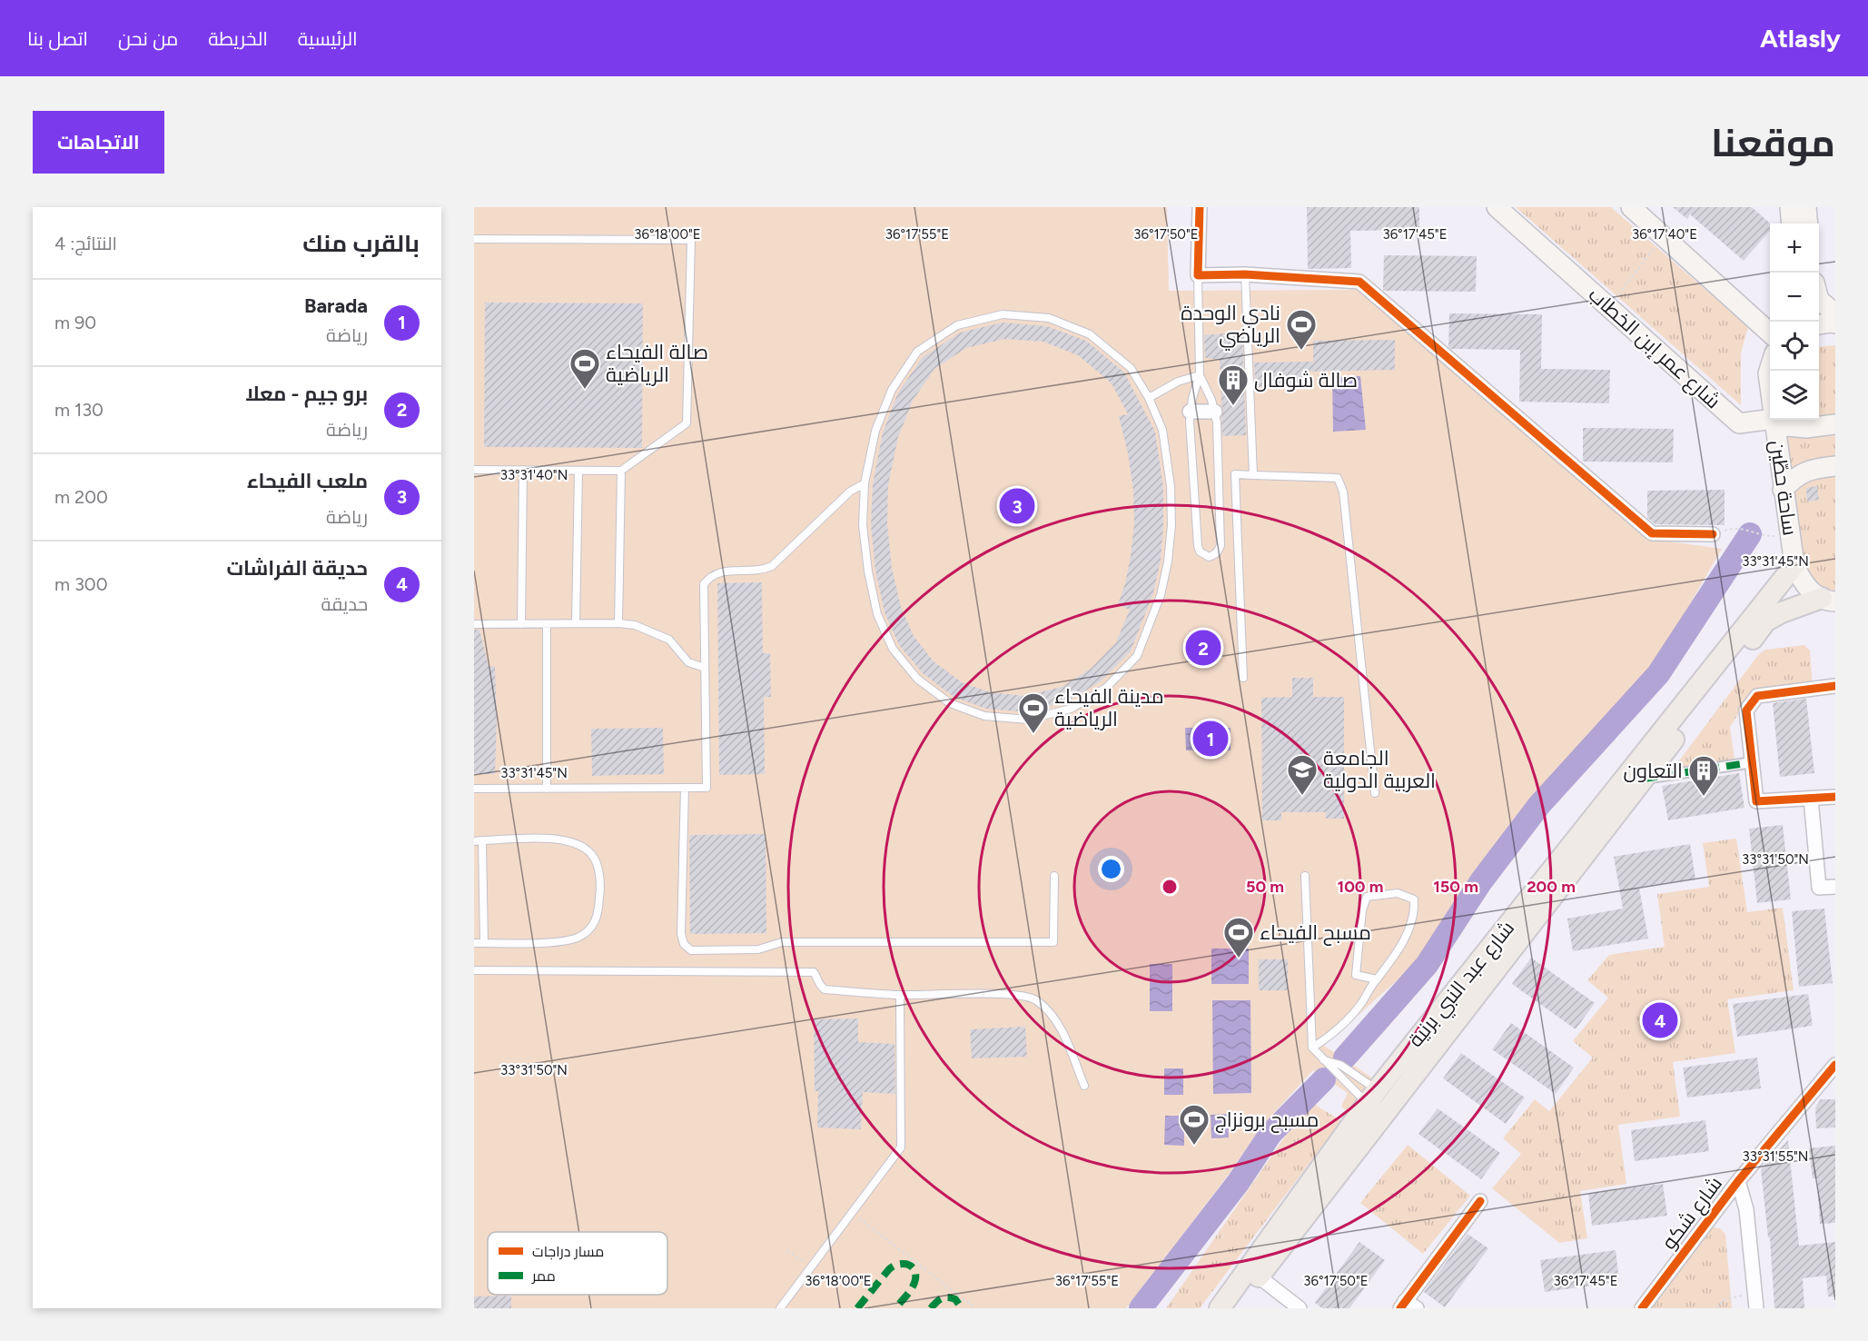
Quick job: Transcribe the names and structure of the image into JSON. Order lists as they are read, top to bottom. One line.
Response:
{"streets":{"main road":["شارع عمر إبن الخطاب","ساحة حطّين","شارع عبد النبي برنية"],"street":["شارع شكو"]},"crossings":[["ساحة حطّين","شارع عبد النبي برنية"]],"places":{"sports":["نادي الوحدة الرياضي","صالة الفيحاء الرياضية","مدينة الفيحاء الرياضية","مسبح الفيحاء","مسبح برونزاج"],"building":["صالة شوفال","التعاون"],"school or university":["الجامعة العربية الدولية"]},"legend":["مسار دراجات","ممر"],"page":{"header":"Atlasly","nav":["الرئيسية","الخريطة","من نحن","اتصل بنا"],"title":"موقعنا","buttons":"الاتجاهات","heading":["بالقرب منك","النتائج: 4"],"map_buttons":["+","−"],"list":[{"mark":"1","name":"Barada","note":"رياضة","value":"90 m"},{"mark":"2","name":"برو جيم - معلا","note":"رياضة","value":"130 m"},{"mark":"3","name":"ملعب الفيحاء","note":"رياضة","value":"200 m"},{"mark":"4","name":"حديقة الفراشات","note":"حديقة","value":"300 m"}],"pins":["3","2","1","4"]},"coordinates":["36°17'40\"E","36°18'00\"E","36°17'55\"E","36°17'50\"E","36°17'45\"E","33°31'40\"N","33°31'45\"N","33°31'50\"N","33°31'55\"N"],"rings":["50 m","100 m","150 m","200 m"]}
